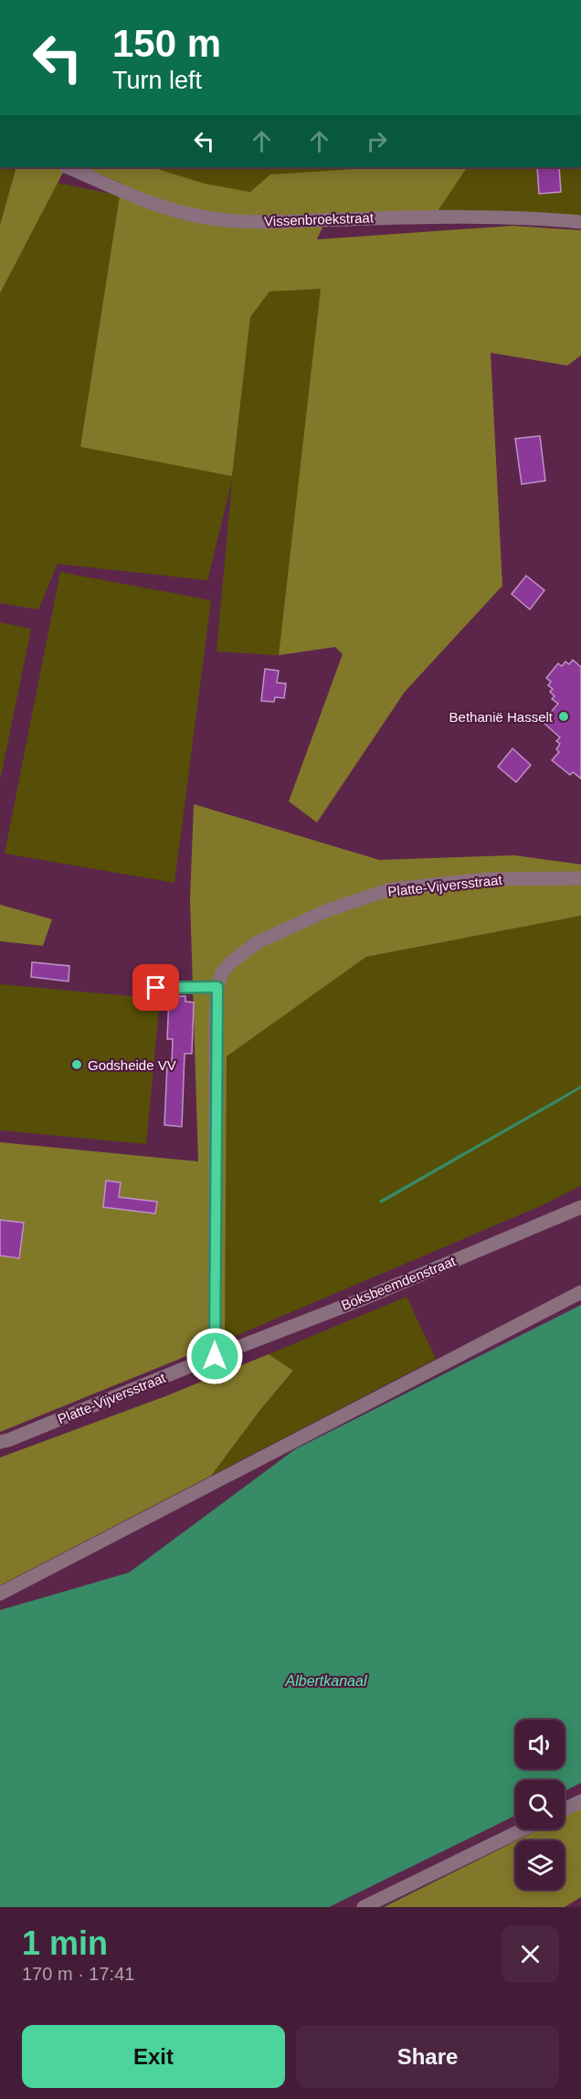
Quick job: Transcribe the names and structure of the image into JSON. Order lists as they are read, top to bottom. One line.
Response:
{"streets":{"street":["Vissenbroekstraat","Platte-Vijversstraat","Boksbeemdenstraat"]},"crossings":[["Platte-Vijversstraat","Boksbeemdenstraat"]],"water":["Albertkanaal"],"places":["Bethanië Hasselt","Godsheide VV"],"page":{"turn":["150 m","Turn left"],"heading":["1 min","170 m · 17:41"],"buttons":["Exit","Share"]}}
